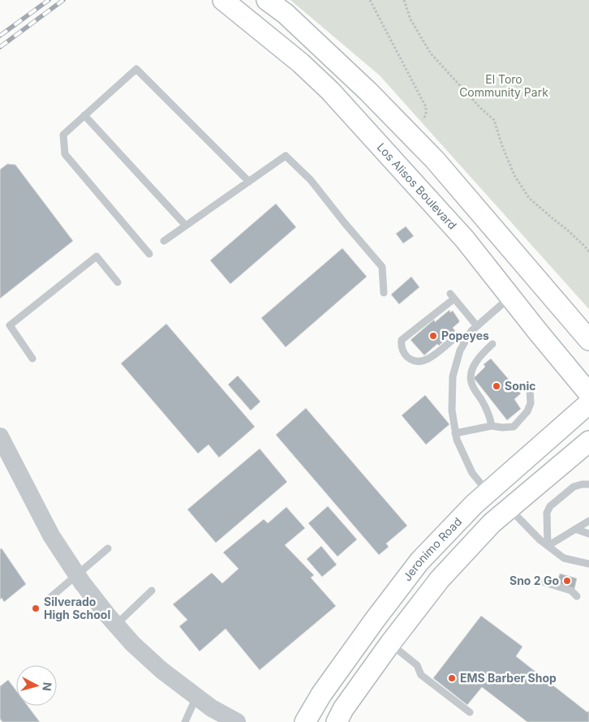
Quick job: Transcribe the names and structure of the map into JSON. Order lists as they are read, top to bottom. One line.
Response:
{"streets":{"main road":["Los Alisos Boulevard","Jeronimo Road"]},"parks":["El Toro Community Park"],"places":["Popeyes","Sonic","Sno 2 Go","Silverado High School","EMS Barber Shop"],"north":"right"}
